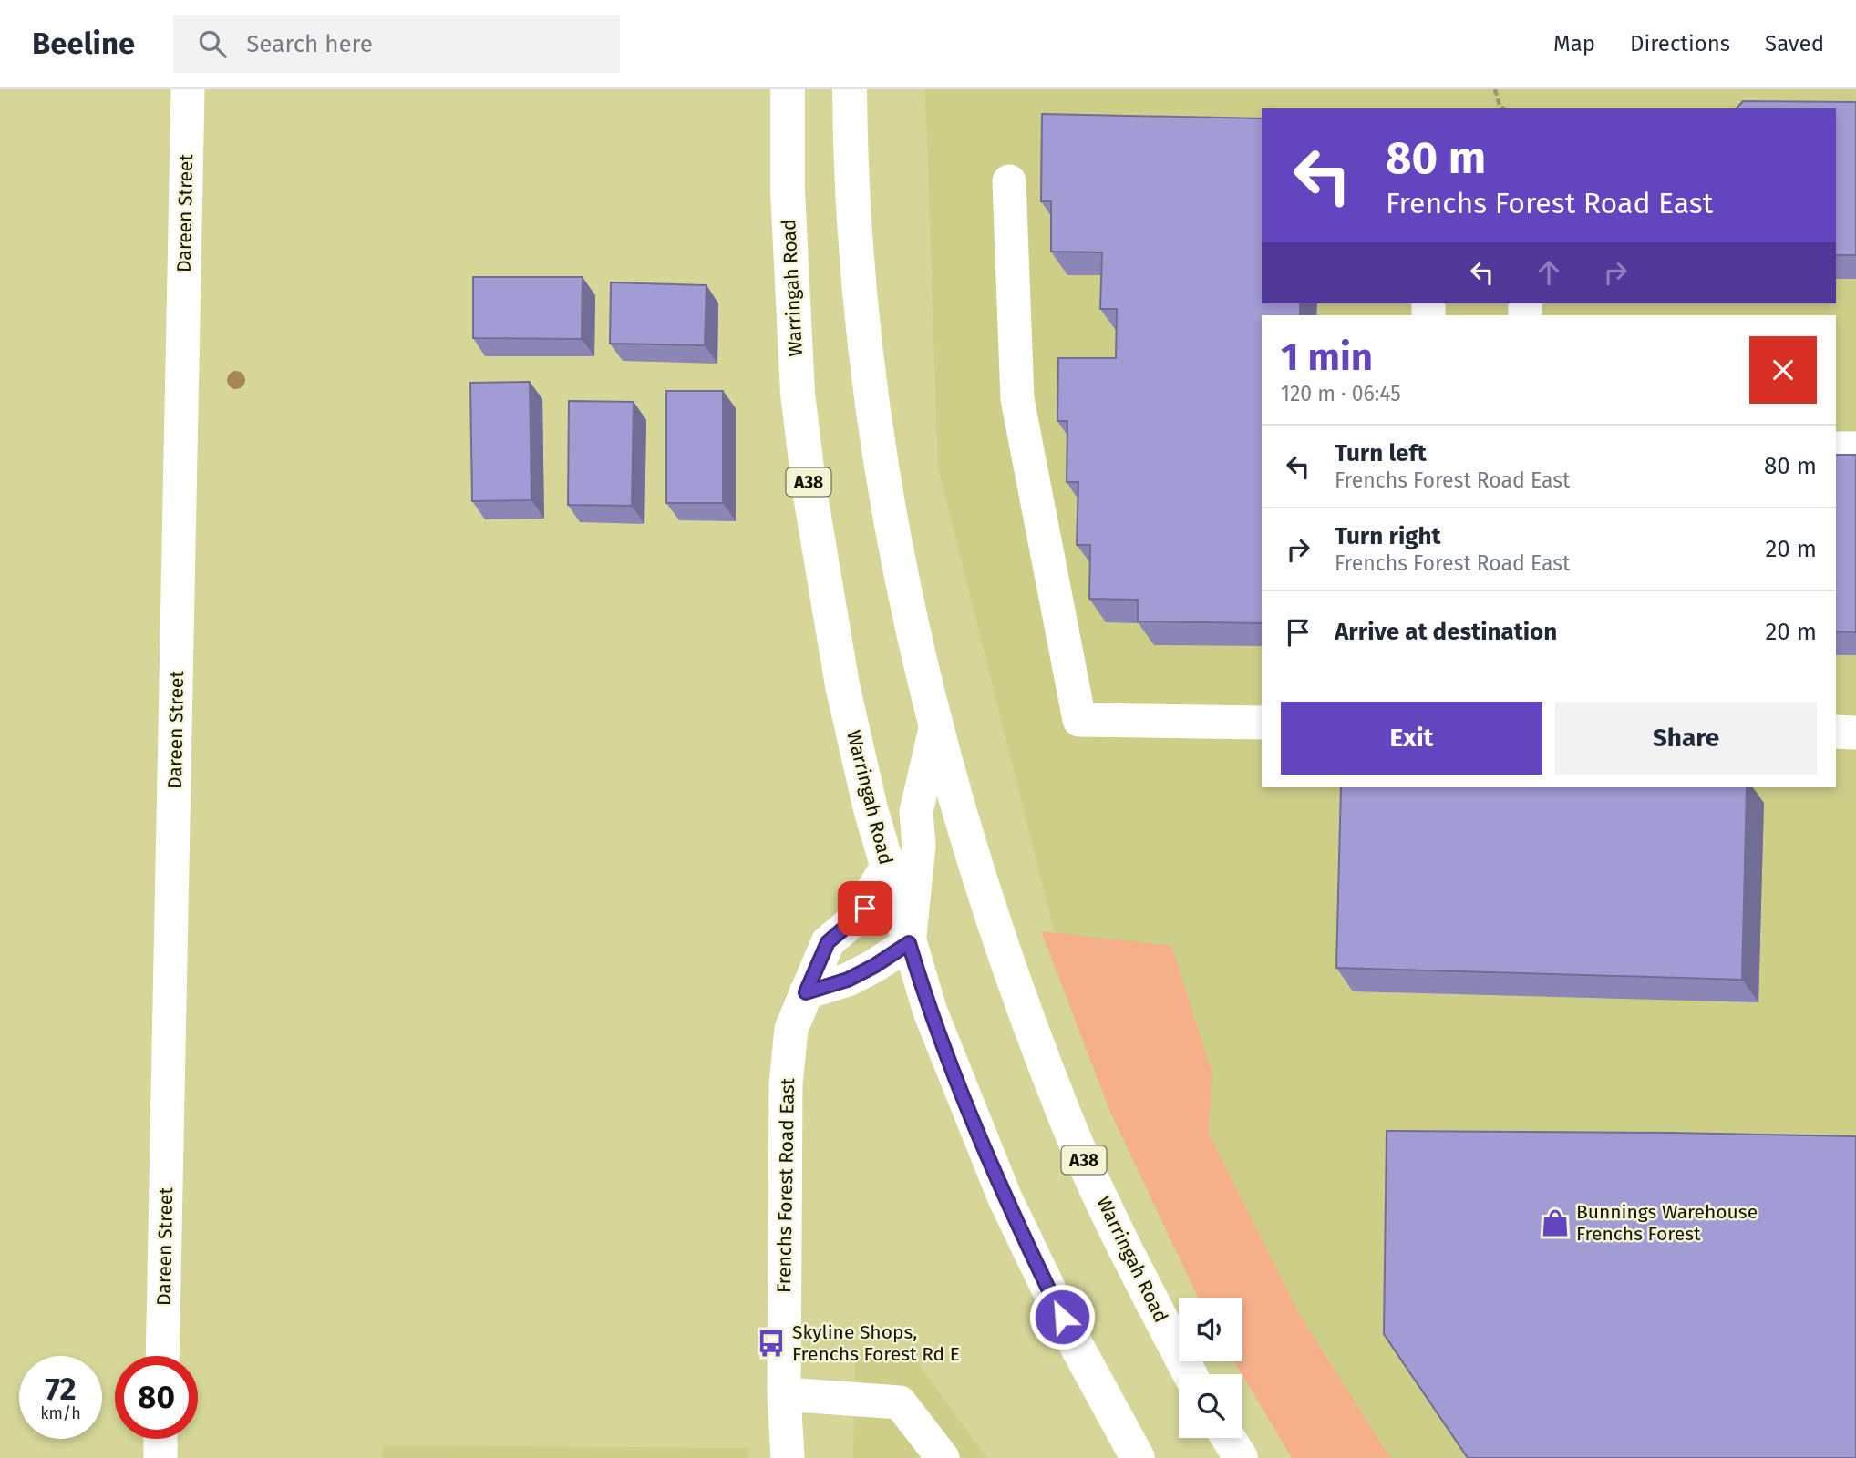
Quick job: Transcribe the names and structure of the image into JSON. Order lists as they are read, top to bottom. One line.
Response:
{"streets":{"highway":["Warringah Road","A38"],"street":["Dareen Street","Frenchs Forest Road East"]},"crossings":[["Warringah Road","Frenchs Forest Road East"]],"places":{"shop":["Bunnings Warehouse Frenchs Forest"],"bus stop":["Skyline Shops, Frenchs Forest Rd E"]},"page":{"header":"Beeline","search":"Search here","nav":["Map","Directions","Saved"],"turn":["80 m","Frenchs Forest Road East"],"heading":["1 min","120 m · 06:45"],"list":[{"name":"Turn left","note":"Frenchs Forest Road East","value":"80 m"},{"name":"Turn right","note":"Frenchs Forest Road East","value":"20 m"},{"name":"Arrive at destination","value":"20 m"}],"buttons":["Exit","Share"],"speed":"72 km/h","limit":"80"}}
